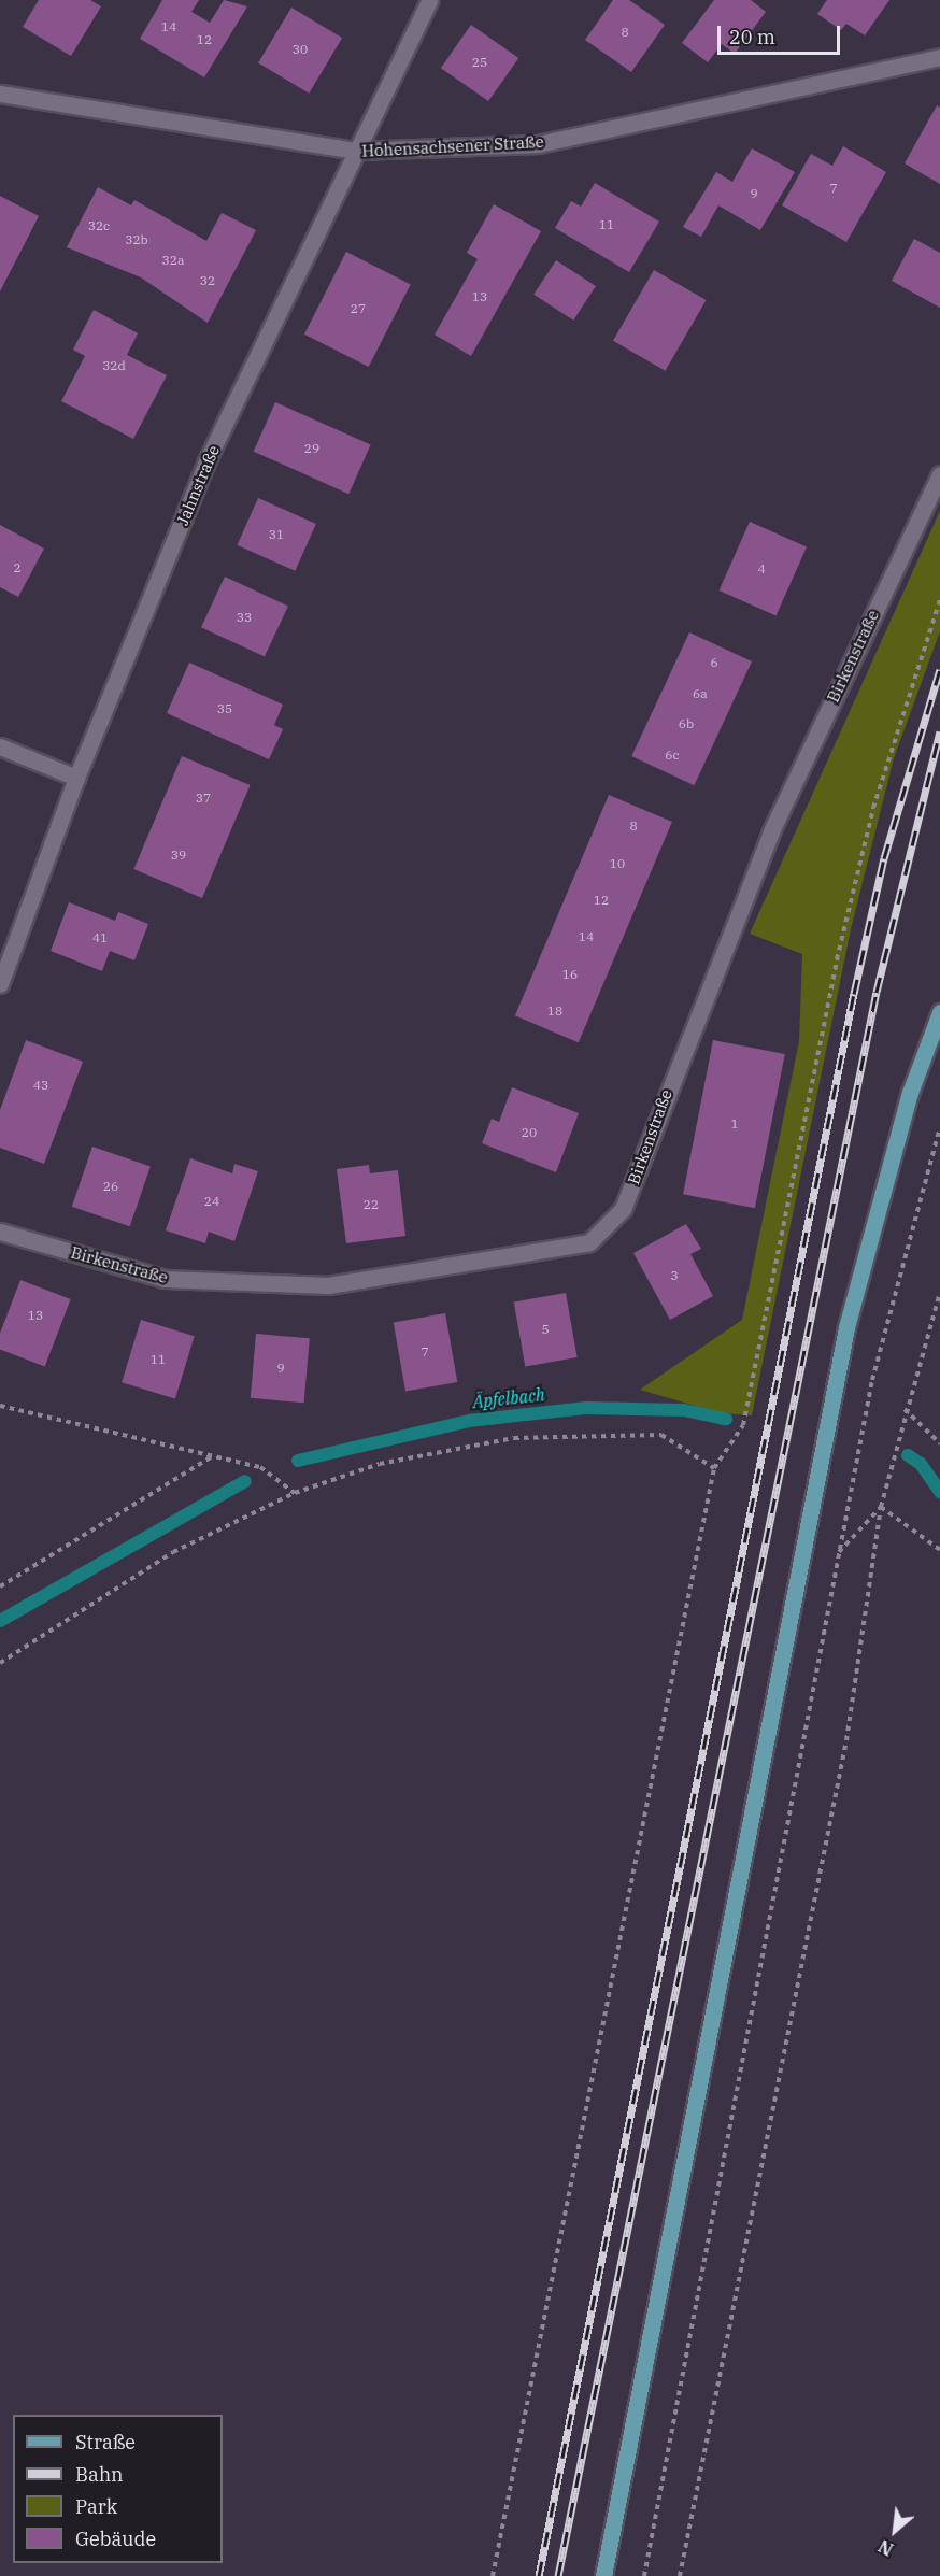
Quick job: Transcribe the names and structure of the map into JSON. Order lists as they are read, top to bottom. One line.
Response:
{"streets":{"street":["Hohensachsener Straße","Jahnstraße","Birkenstraße"]},"crossings":[["Hohensachsener Straße","Jahnstraße"]],"water":["Äpfelbach"],"house_numbers":["14","8","12","30","25","7","9","11","32c","32b","32a","32","13","27","32d","29","31","2","4","33","6","6a","35","6b","6c","37","8","39","10","12","14","41","16","18","43","1","20","26","24","22","3","13","5","7","11","9"],"legend":["Straße","Bahn","Park","Gebäude"],"scale_bar":"20 m","north":"bottom left"}
